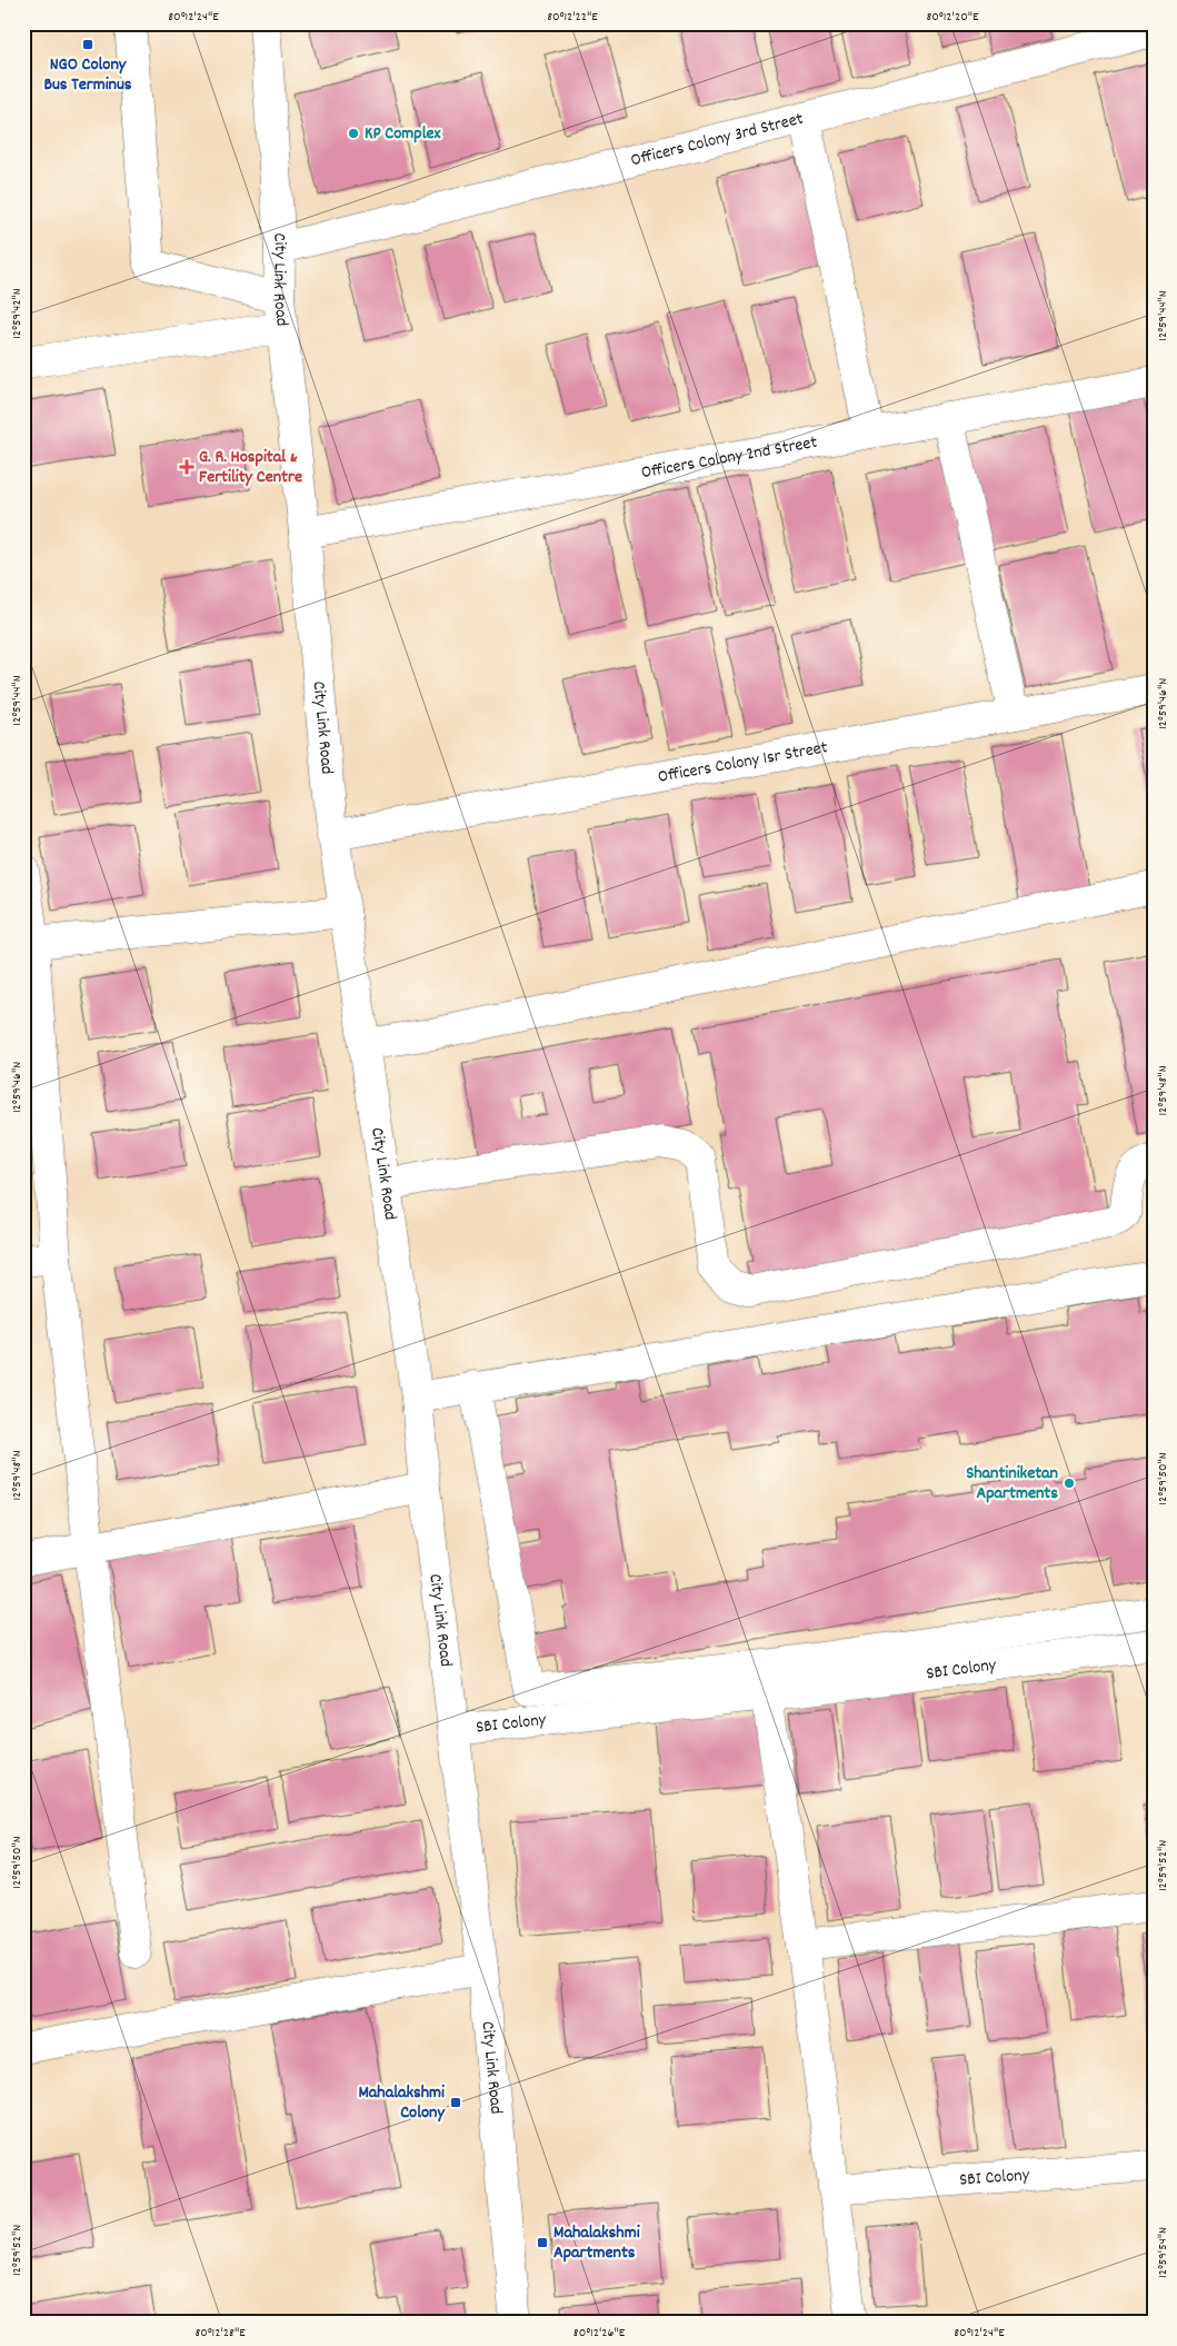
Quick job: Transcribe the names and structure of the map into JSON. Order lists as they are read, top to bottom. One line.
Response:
{"streets":{"street":["Officers Colony 3rd Street","City Link Road","Officers Colony 2nd Street","Officers Colony 1sr Street","SBI Colony"]},"crossings":[["Officers Colony 3rd Street","City Link Road"],["City Link Road","Officers Colony 2nd Street"],["City Link Road","Officers Colony 1sr Street"],["City Link Road","SBI Colony"]],"places":{"transit":["NGO Colony Bus Terminus","Mahalakshmi Colony","Mahalakshmi Apartments"],"other":["KP Complex","Shantiniketan Apartments"],"health":["G. R. Hospital & Fertility Centre"]},"coordinates":["80°12'24\"E","80°12'22\"E","80°12'20\"E","12°59'42\"N","12°59'44\"N","12°59'46\"N","12°59'48\"N","12°59'50\"N","12°59'52\"N","12°59'54\"N","80°12'28\"E","80°12'26\"E"]}
